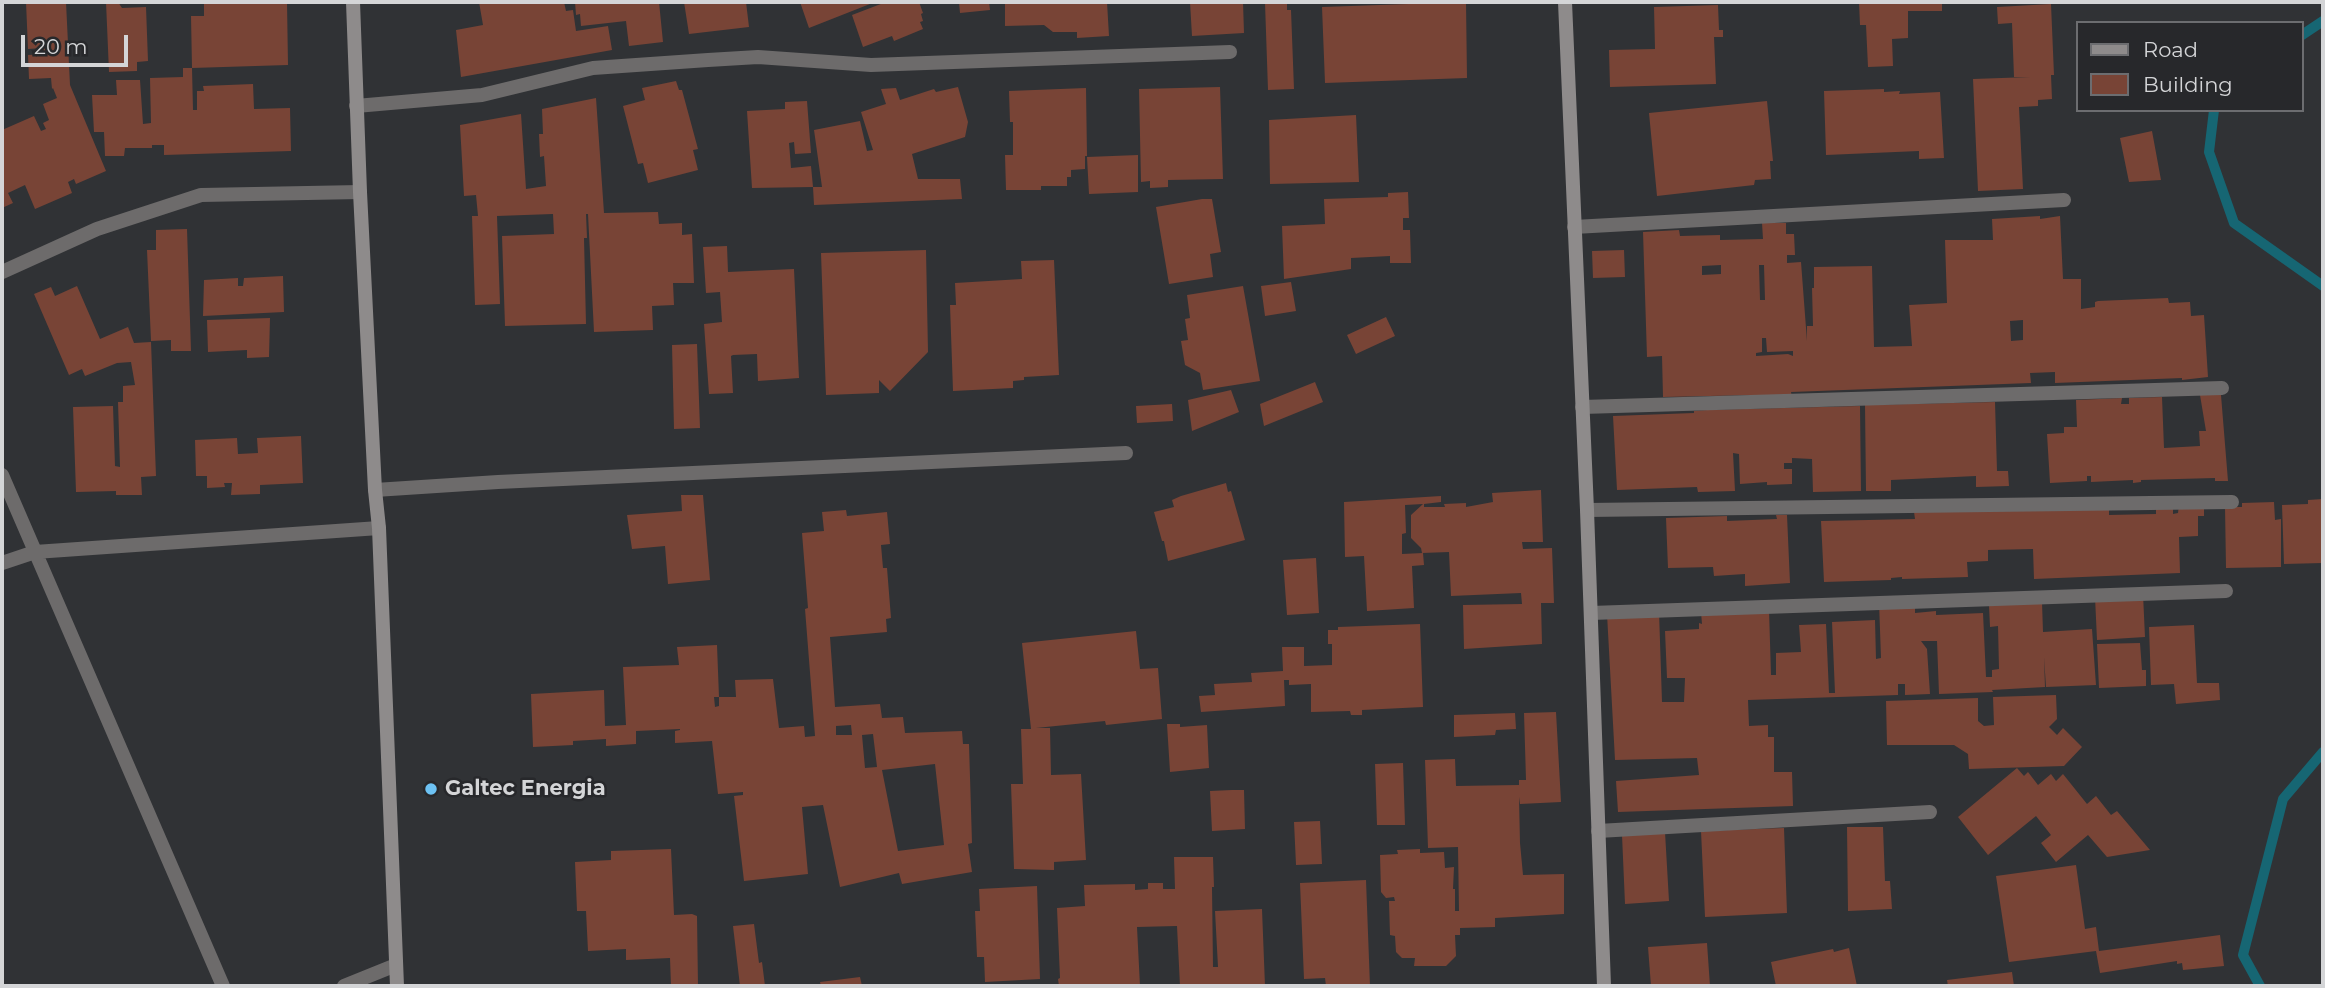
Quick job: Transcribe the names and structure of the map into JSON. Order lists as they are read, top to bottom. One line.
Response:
{"places":["Galtec Energia"],"legend":["Road","Building"],"scale_bar":"20 m"}
